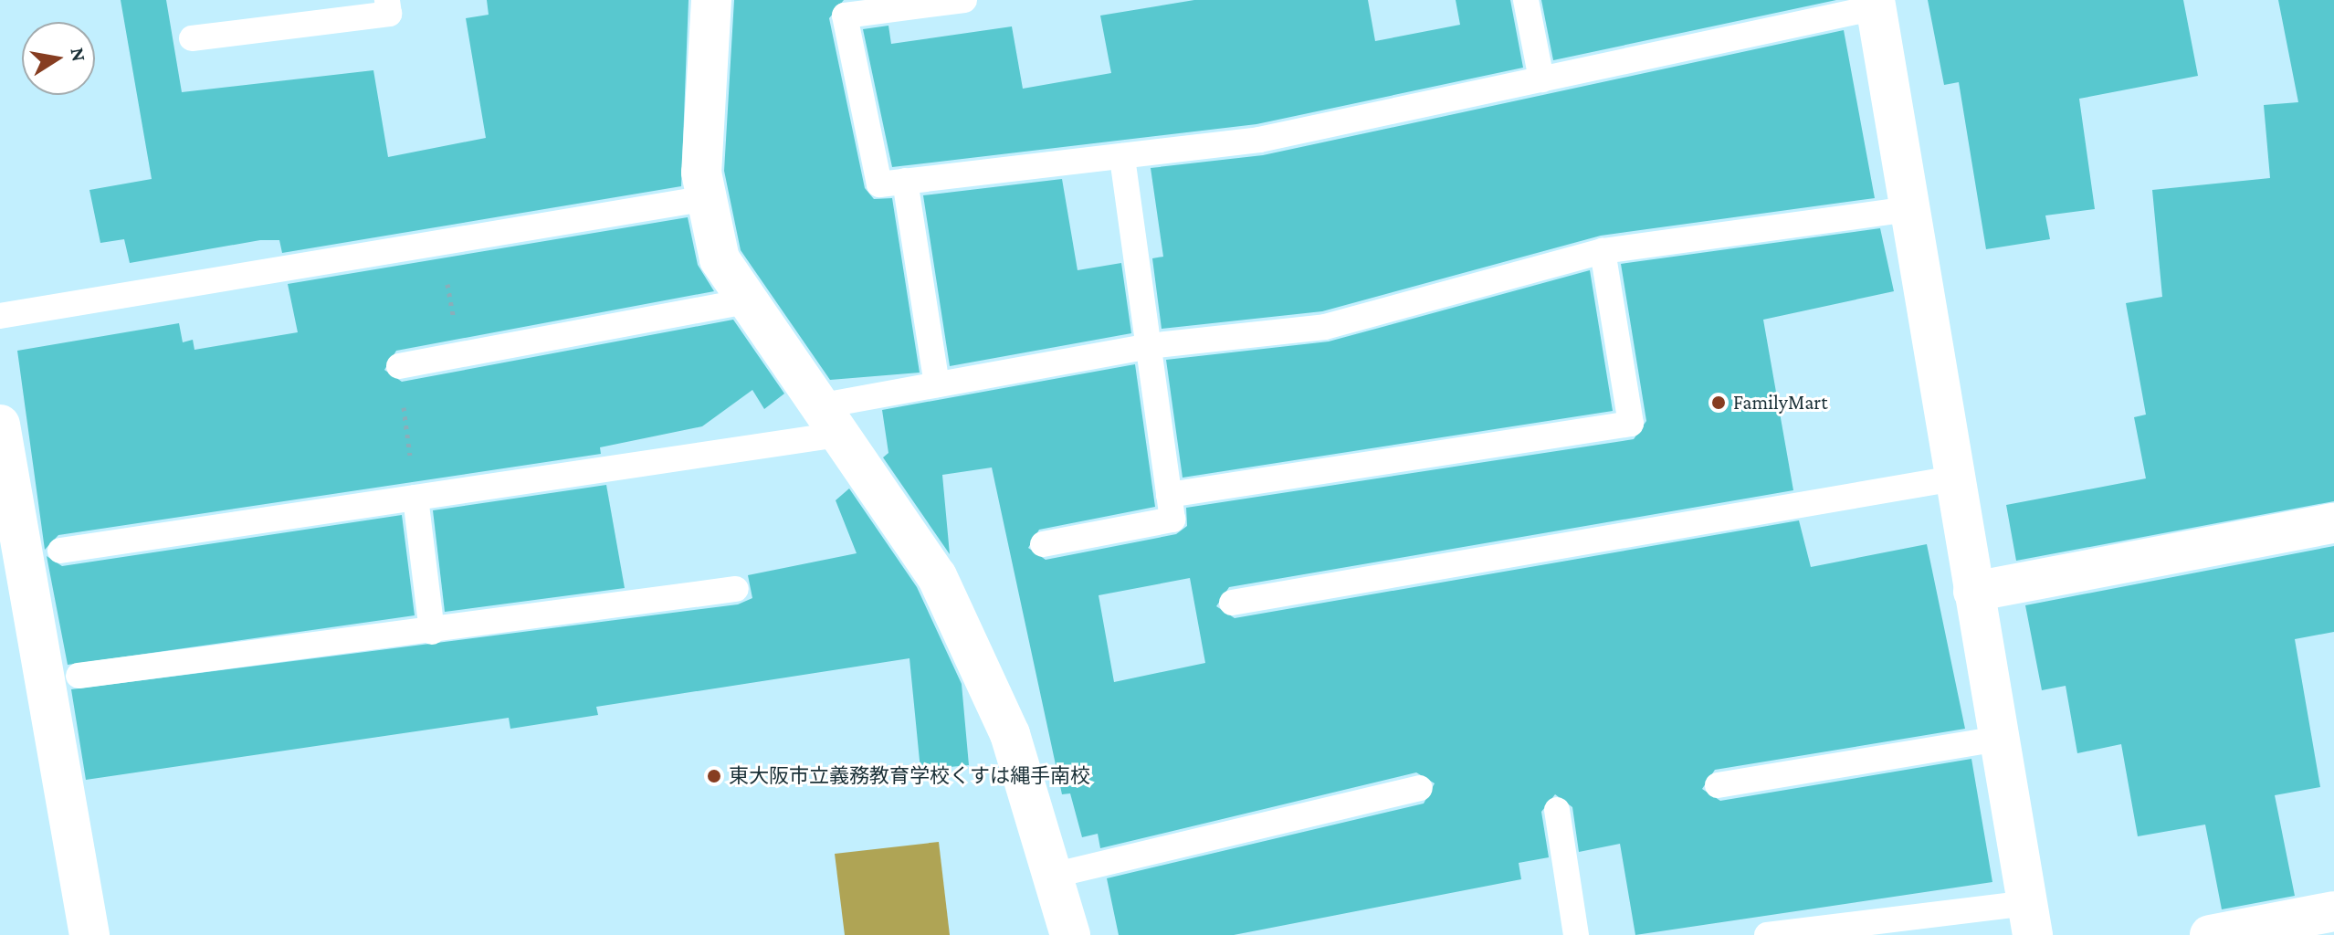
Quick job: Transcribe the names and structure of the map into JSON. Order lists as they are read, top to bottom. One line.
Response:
{"places":["FamilyMart","東大阪市立義務教育学校くすは縄手南校"],"north":"right"}
